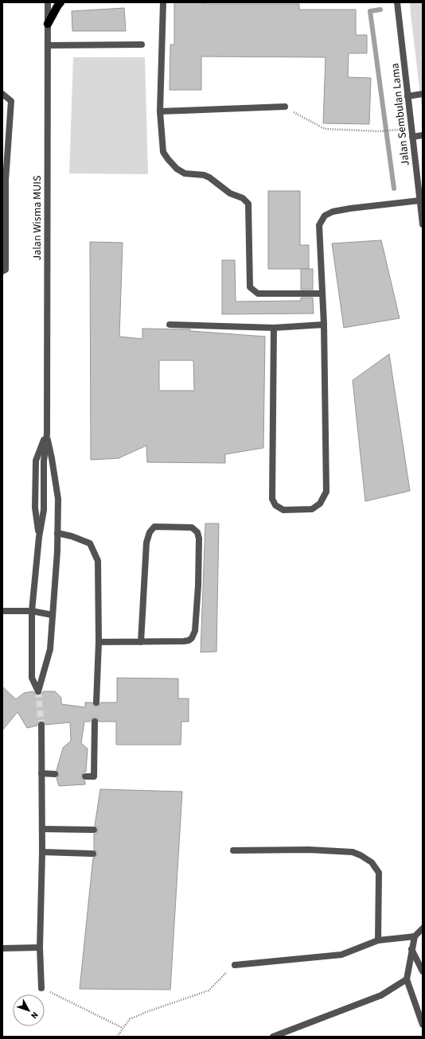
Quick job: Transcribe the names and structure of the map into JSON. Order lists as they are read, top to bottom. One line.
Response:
{"streets":{"street":["Jalan Sembulan Lama","Jalan Wisma MUIS"]},"north":"bottom right"}
